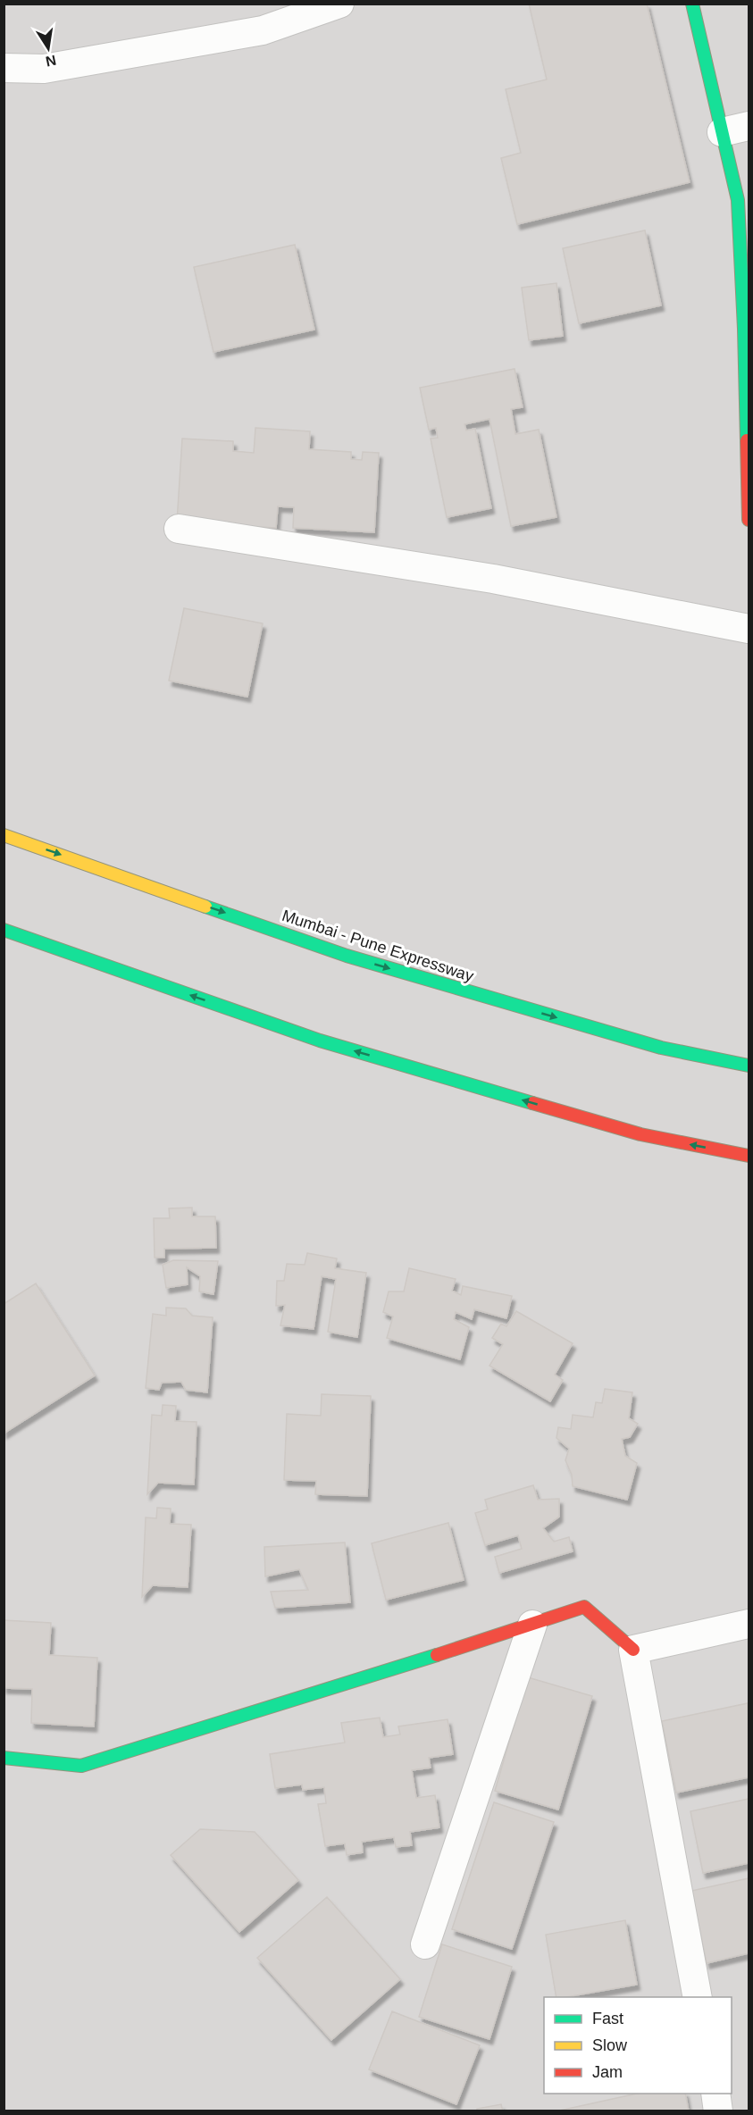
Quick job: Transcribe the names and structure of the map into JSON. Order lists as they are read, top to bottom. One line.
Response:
{"streets":{"main road":["Mumbai - Pune Expressway"]},"legend":["Fast","Slow","Jam"],"north":"bottom"}
